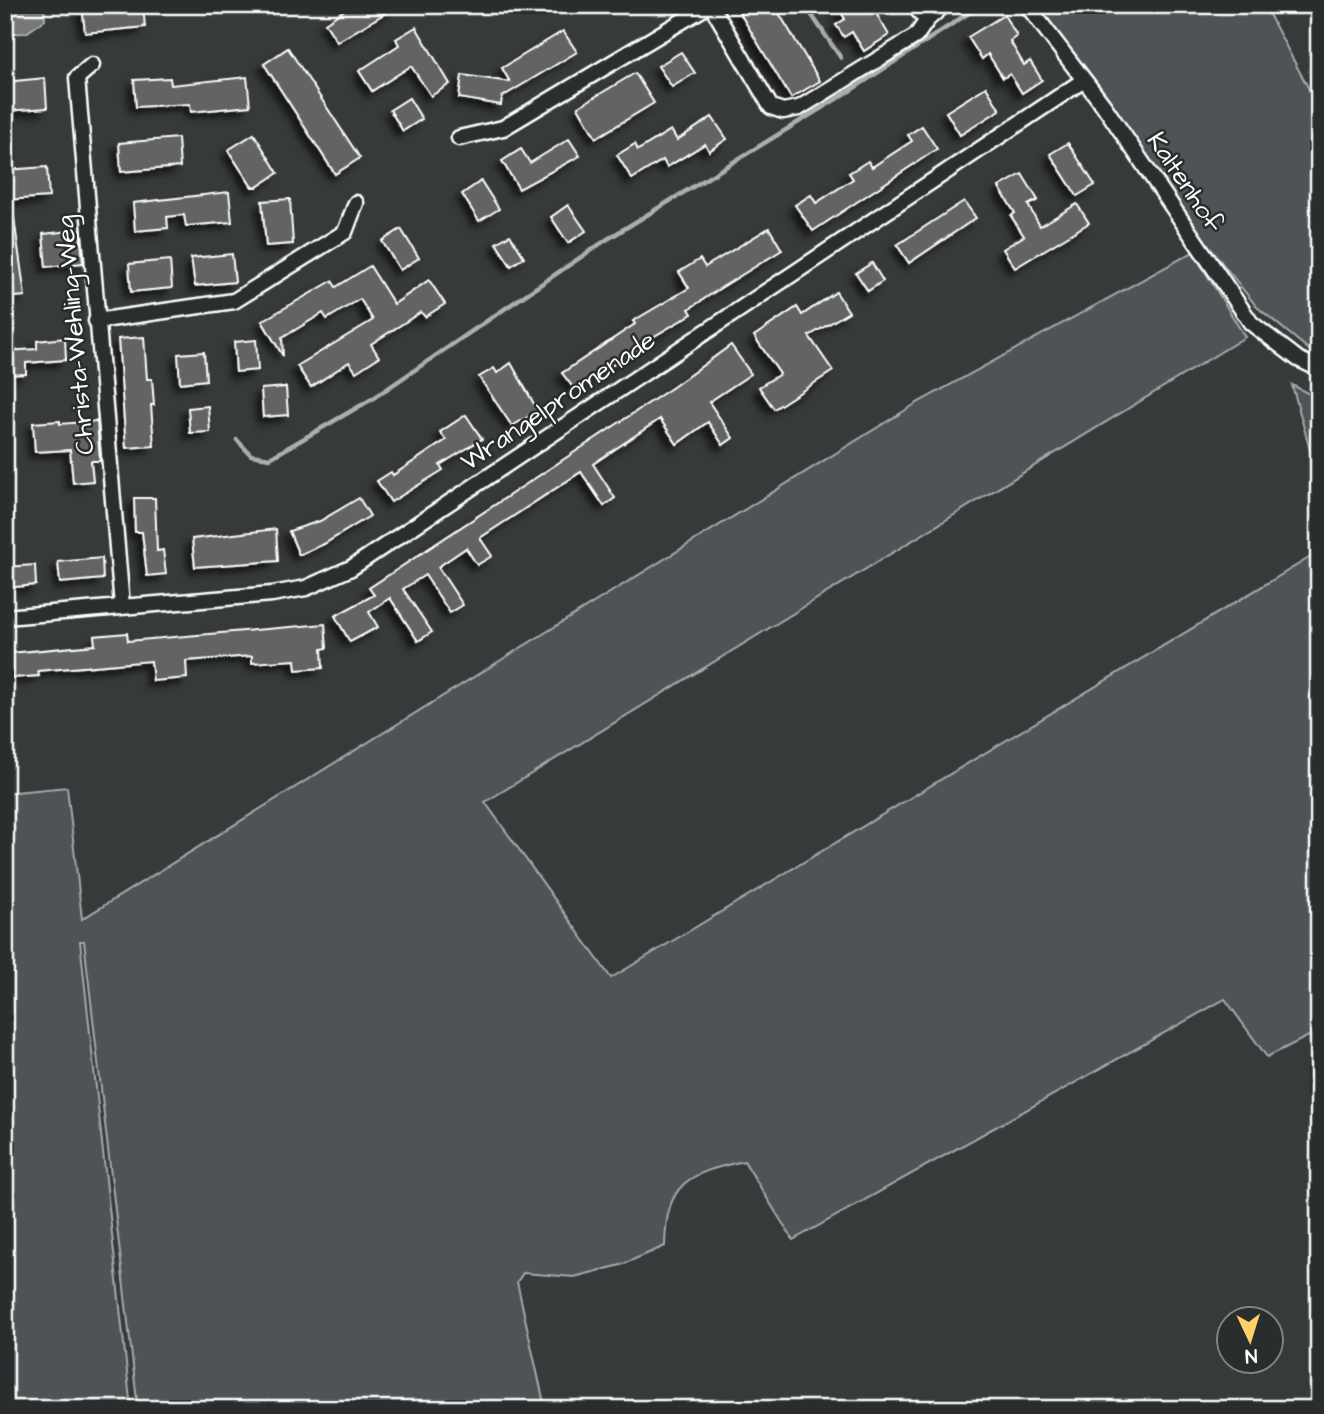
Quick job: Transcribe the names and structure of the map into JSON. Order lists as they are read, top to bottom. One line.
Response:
{"streets":{"street":["Kaltenhof","Christa-Wehling-Weg","Wrangelpromenade"]},"crossings":[["Kaltenhof","Wrangelpromenade"],["Christa-Wehling-Weg","Wrangelpromenade"]],"north":"bottom"}
